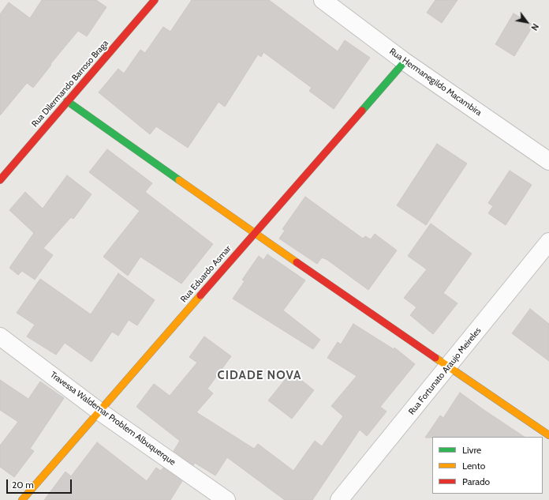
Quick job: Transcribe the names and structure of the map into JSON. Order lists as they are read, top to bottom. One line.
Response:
{"streets":{"street":["Rua Hermanegildo Macambira","Rua Dilermando Barroso Braga","Rua Eduardo Asmar","Rua Fortunato Araujo Meireles","Travessa Waldemar Problem Albuquerque"]},"crossings":[["Rua Hermanegildo Macambira","Rua Eduardo Asmar"],["Rua Eduardo Asmar","Travessa Waldemar Problem Albuquerque"]],"districts":["CIDADE NOVA"],"legend":["Livre","Lento","Parado"],"scale_bar":"20 m","north":"bottom right"}
